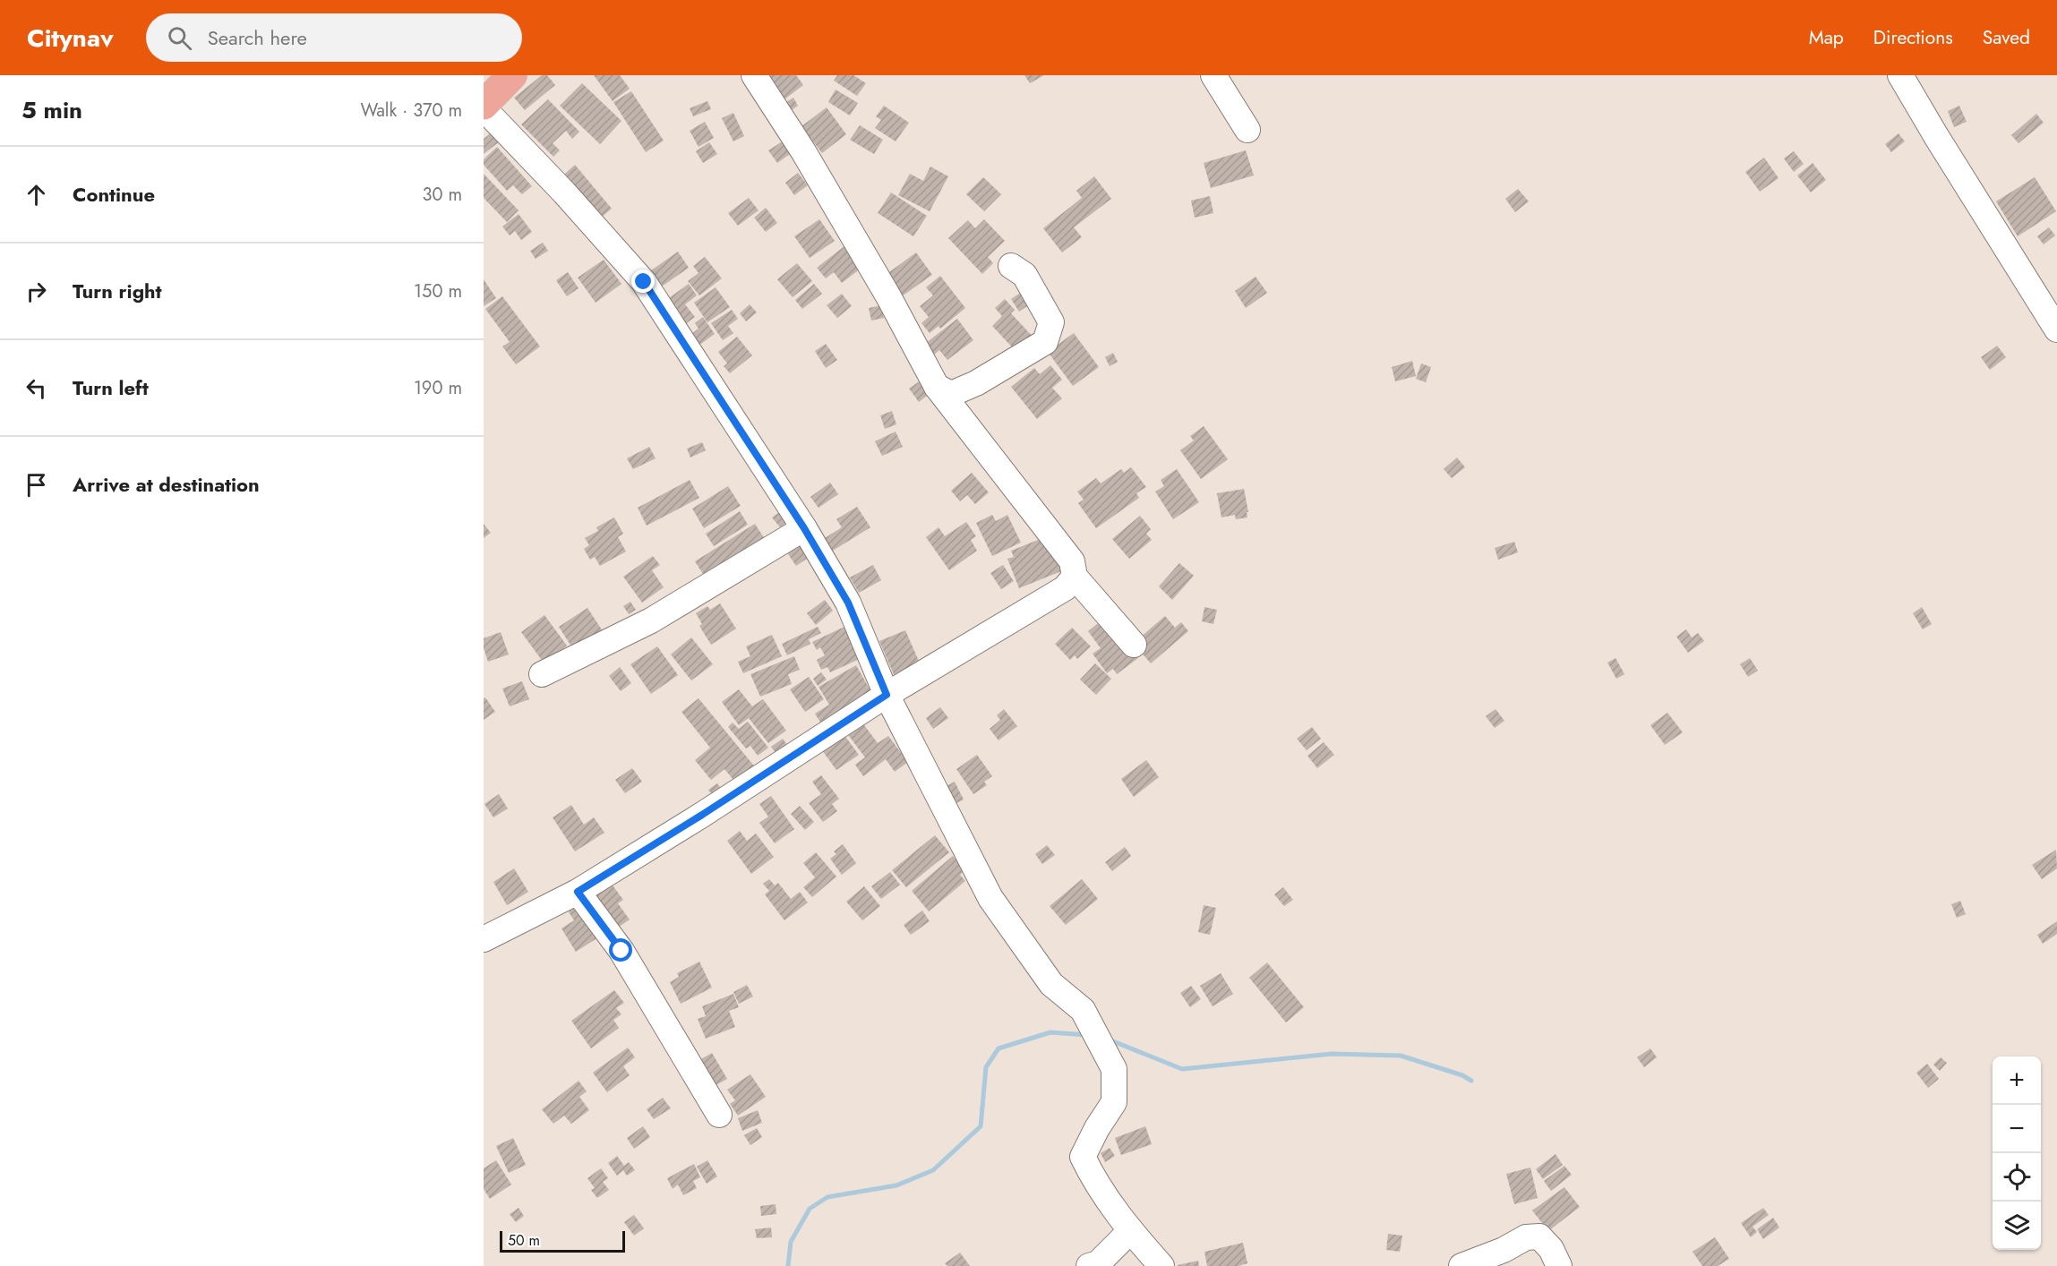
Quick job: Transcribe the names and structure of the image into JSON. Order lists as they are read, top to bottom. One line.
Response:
{"scale_bar":"50 m","page":{"header":"Citynav","search":"Search here","nav":["Map","Directions","Saved"],"heading":["5 min","Walk · 370 m"],"list":[["Continue","30 m"],["Turn right","150 m"],["Turn left","190 m"],"Arrive at destination"],"map_buttons":["+","−"],"scale":"50 m"}}
